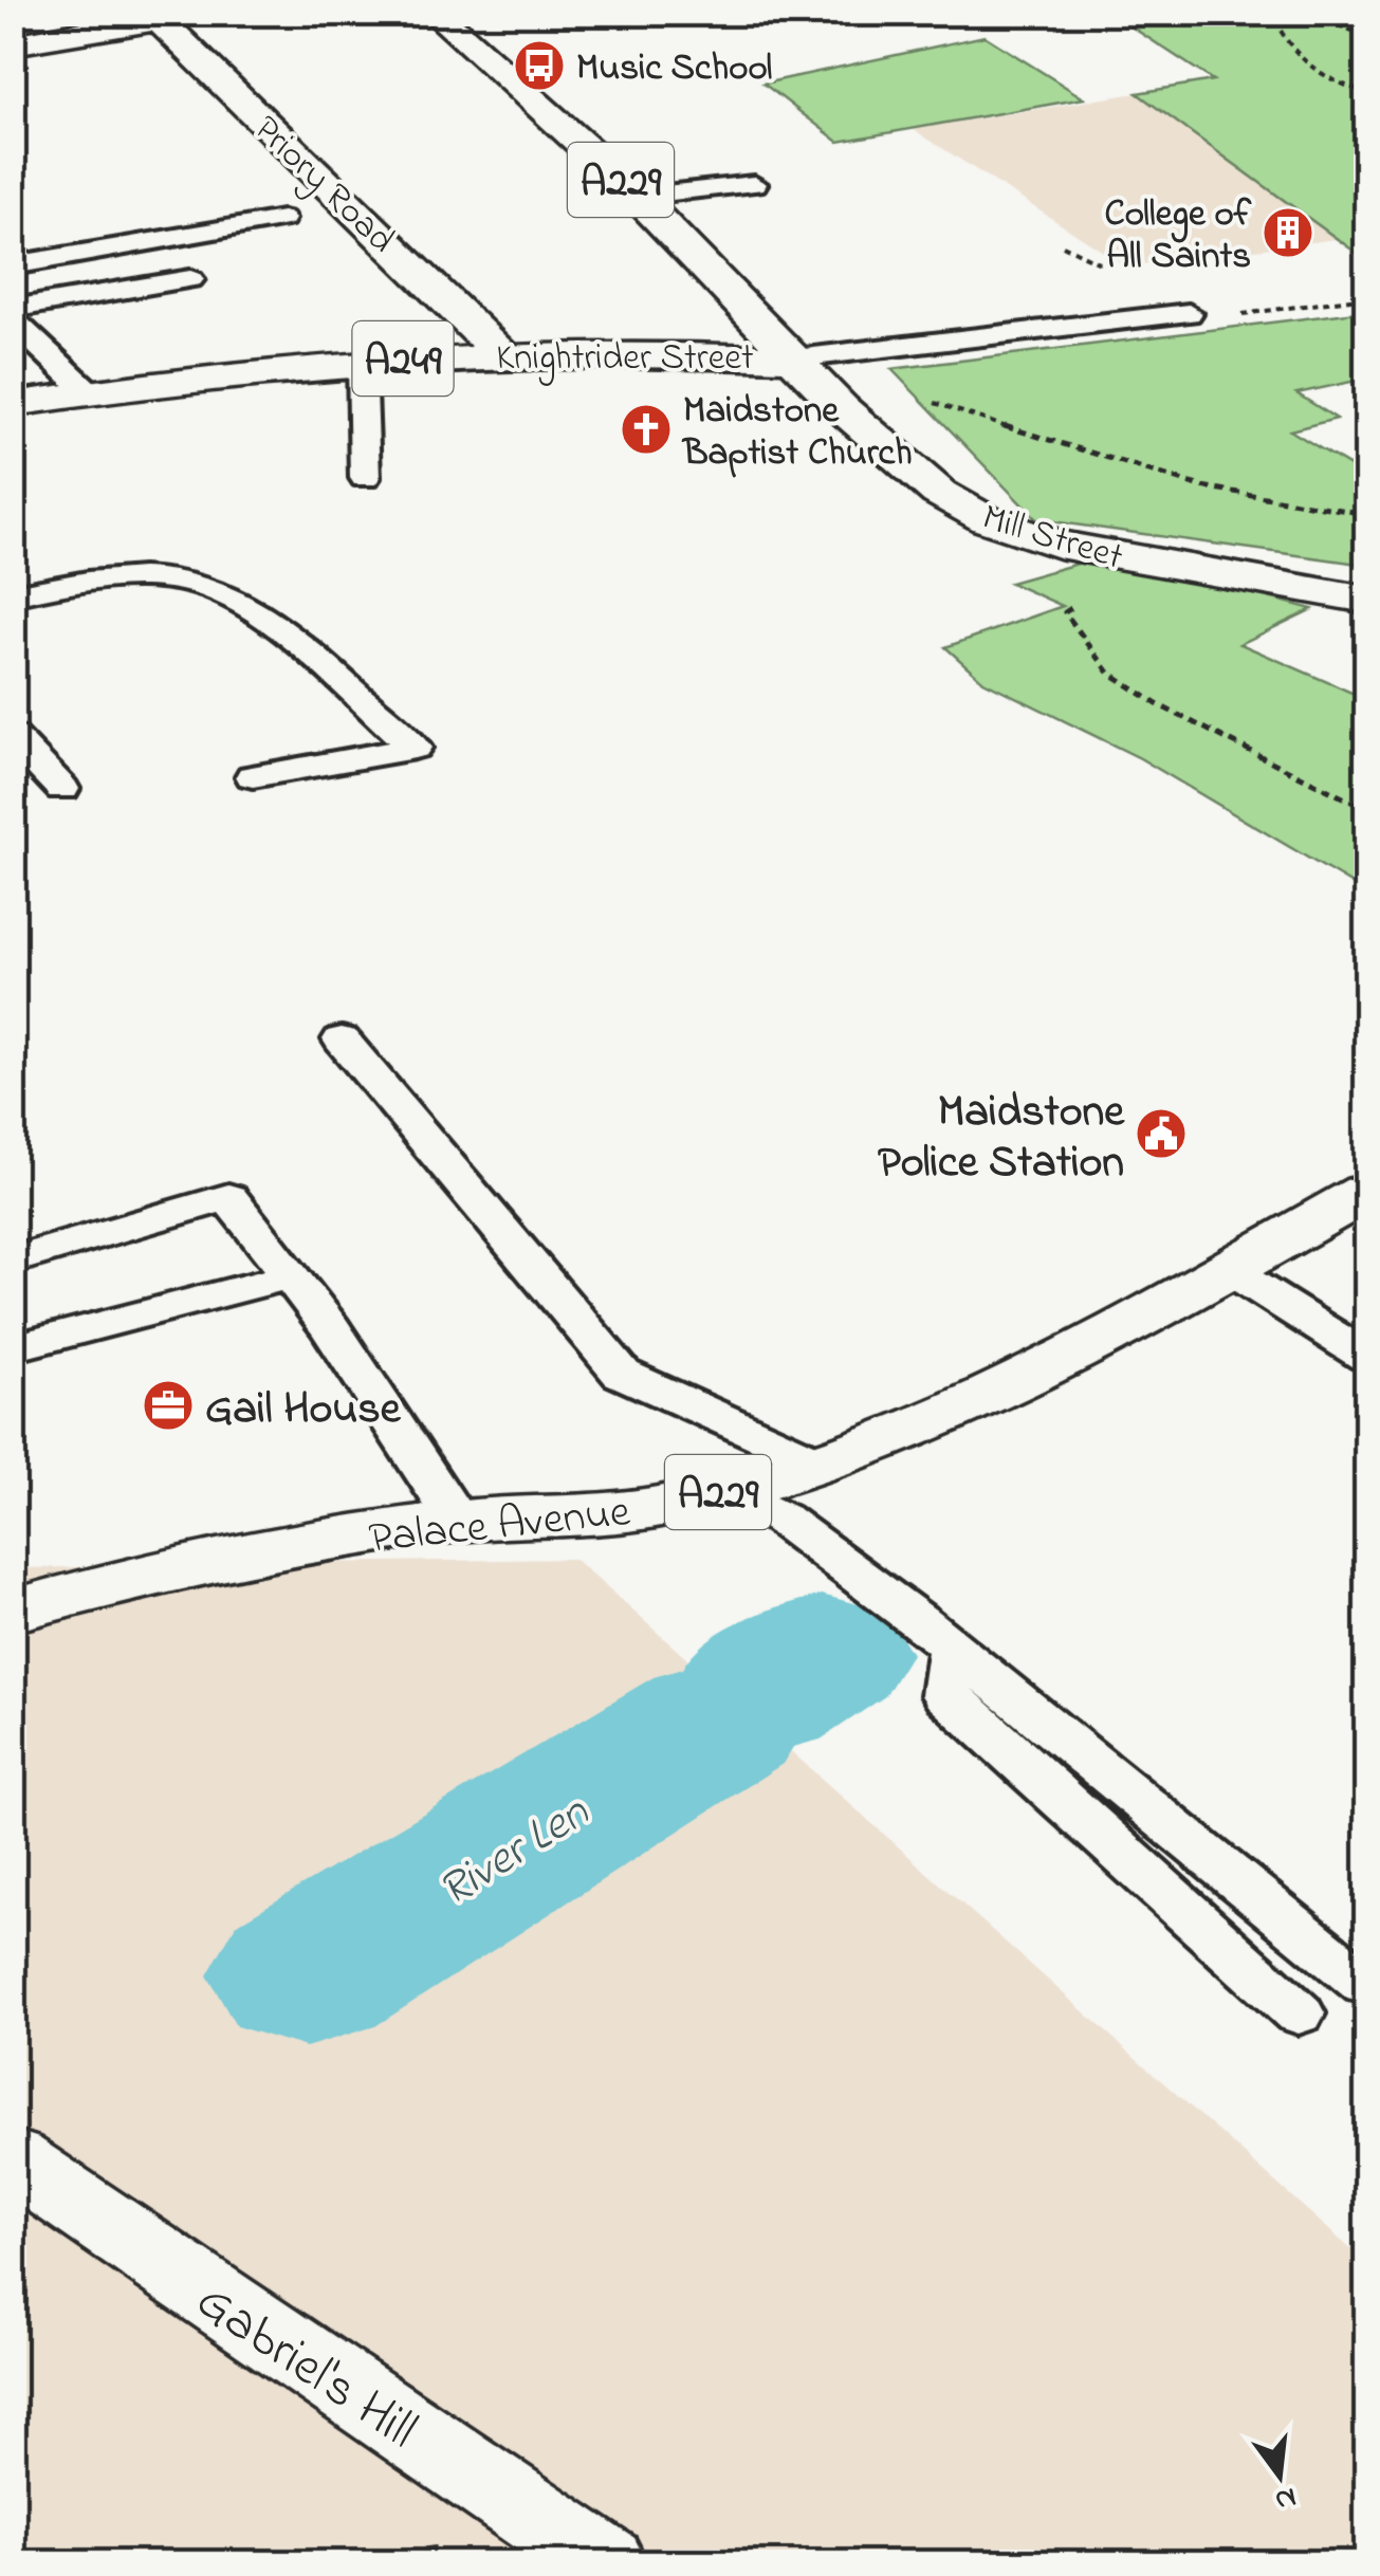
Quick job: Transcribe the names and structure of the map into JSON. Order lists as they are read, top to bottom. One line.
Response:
{"streets":{"main road":["A229","Priory Road","Knightrider Street","A249","Mill Street","Palace Avenue","Gabriel's Hill"]},"crossings":[["A229","Knightrider Street"],["A229","Mill Street"],["Priory Road","Knightrider Street"],["Knightrider Street","Mill Street"]],"water":["River Len"],"places":{"bus stop":["Music School"],"building":["College of All Saints"],"church":["Maidstone Baptist Church"],"public building":["Maidstone Police Station"],"office":["Gail House"]},"north":"bottom"}
